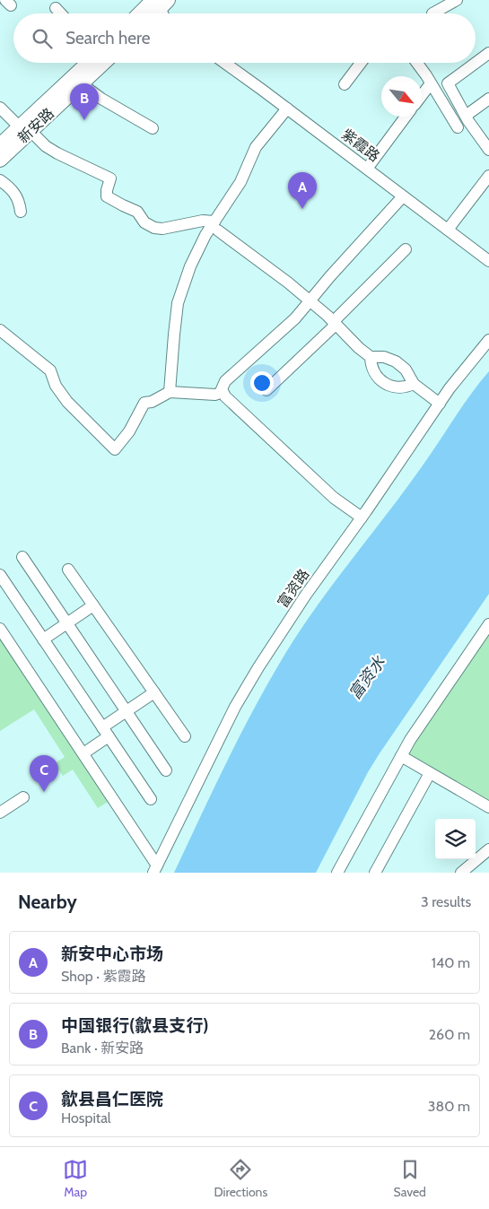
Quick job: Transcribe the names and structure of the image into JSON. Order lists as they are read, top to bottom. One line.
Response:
{"streets":{"main road":["新安路"],"street":["紫霞路","富资路"]},"water":["富资水"],"north":"bottom right","page":{"search":"Search here","pins":["B","A","C"],"heading":["Nearby","3 results"],"list":[{"mark":"A","name":"新安中心市场","note":"Shop · 紫霞路","value":"140 m"},{"mark":"B","name":"中国银行(歙县支行)","note":"Bank · 新安路","value":"260 m"},{"mark":"C","name":"歙县昌仁医院","note":"Hospital","value":"380 m"}],"nav":["Map","Directions","Saved"]}}
